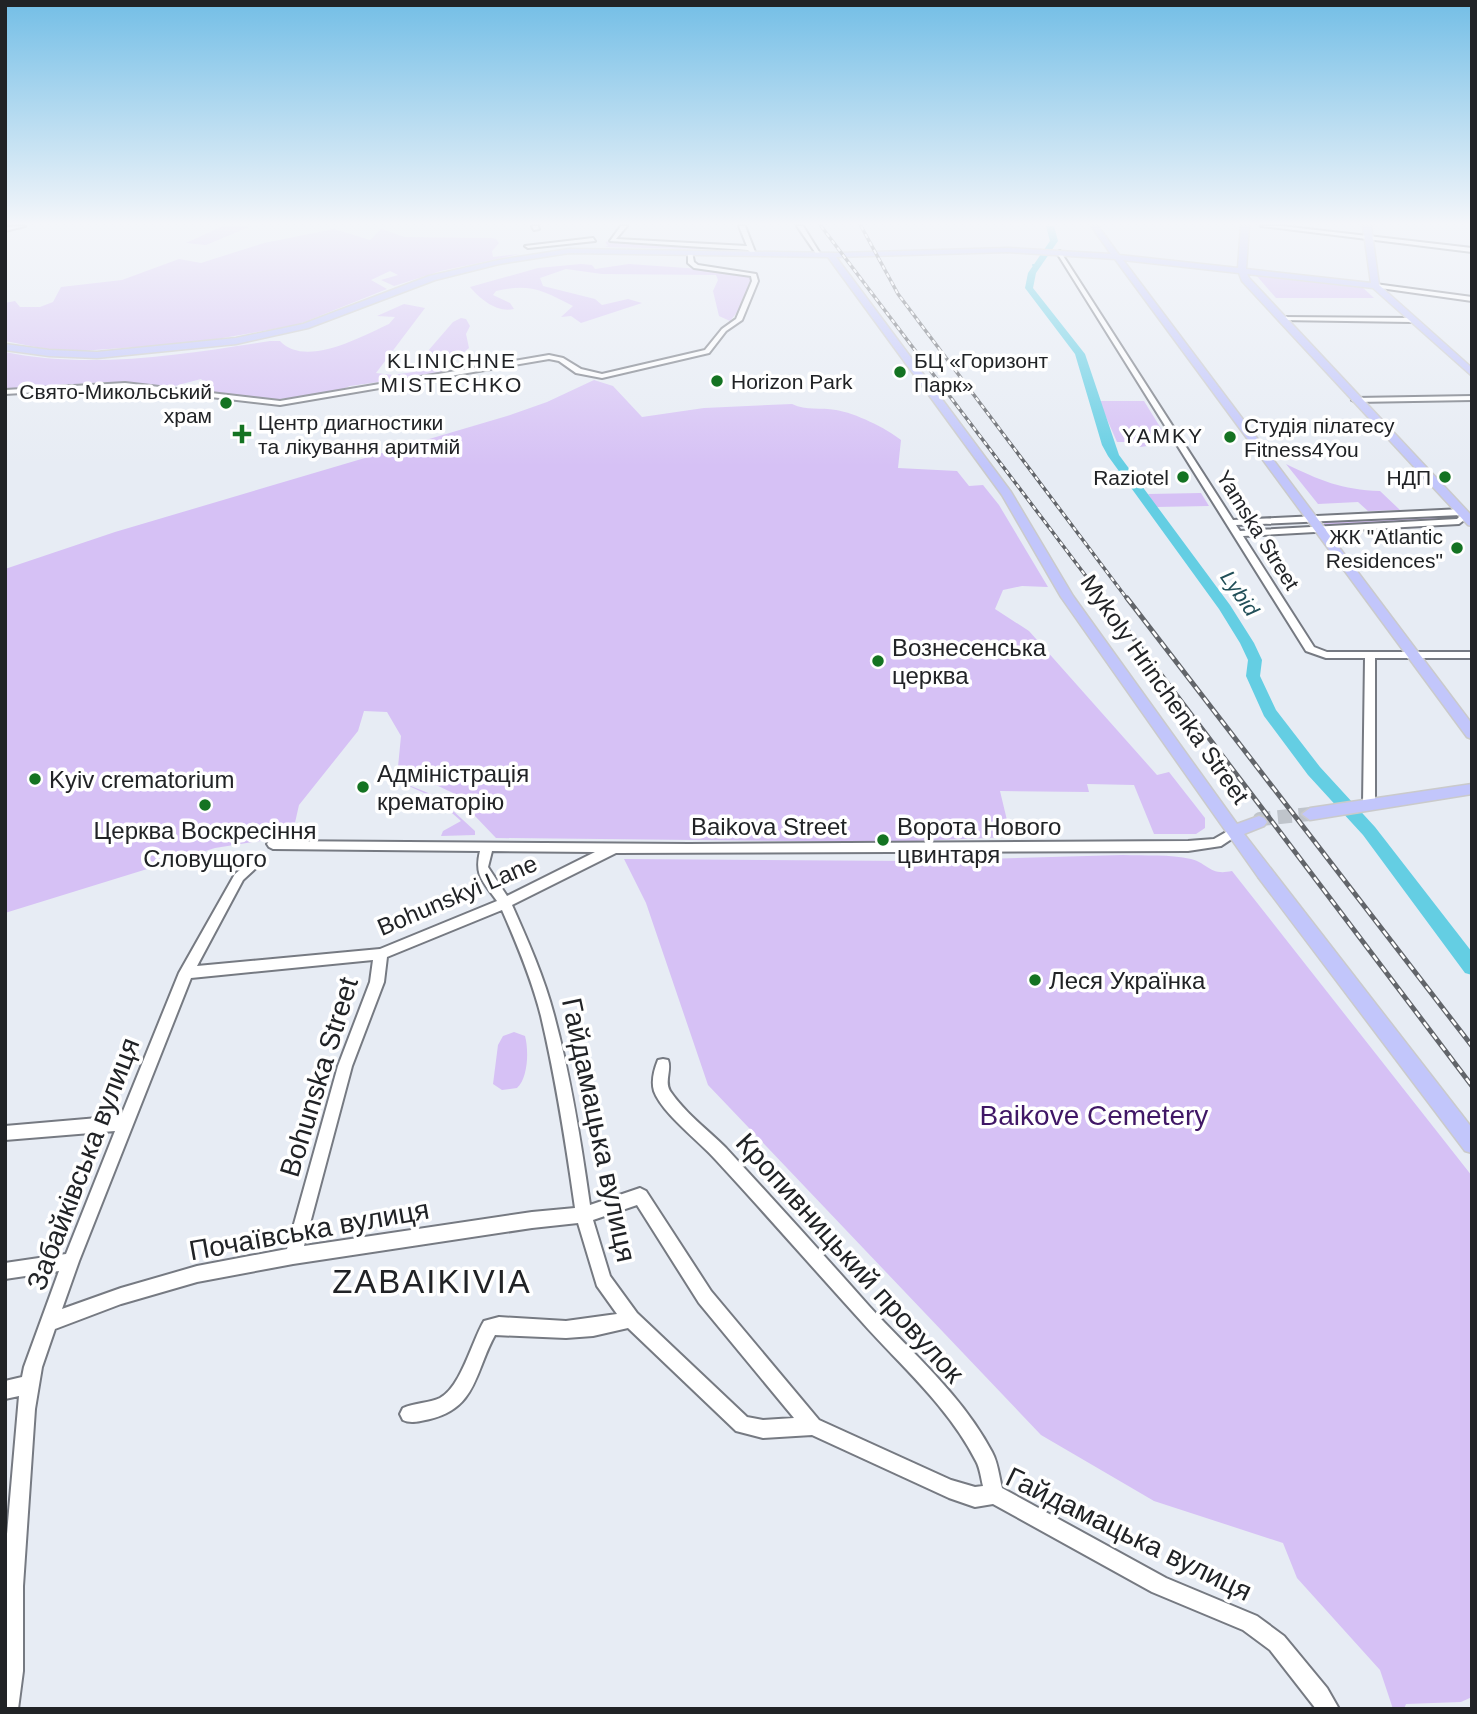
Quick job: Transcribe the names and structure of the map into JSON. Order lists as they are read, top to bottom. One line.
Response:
{"streets":{"main road":["Mykoly Hrinchenka Street","Baikova Street"],"street":["Yamska Street","Bohunskyi Lane","Bohunska Street","Гайдамацька вулиця","Забайківська вулиця","Почаївська вулиця","Кропивницький провулок"]},"crossings":[["Mykoly Hrinchenka Street","Baikova Street"],["Baikova Street","Bohunskyi Lane"],["Baikova Street","Гайдамацька вулиця"],["Bohunskyi Lane","Bohunska Street"],["Bohunskyi Lane","Гайдамацька вулиця"],["Bohunskyi Lane","Забайківська вулиця"],["Bohunska Street","Почаївська вулиця"],["Гайдамацька вулиця","Почаївська вулиця"],["Гайдамацька вулиця","Кропивницький провулок"],["Забайківська вулиця","Почаївська вулиця"]],"districts":["KLINICHNE MISTECHKO","YAMKY","ZABAIKIVIA"],"water":["Lybid"],"parks":["Baikove Cemetery"],"places":{"other":["БЦ «Горизонт Парк»","Horizon Park","Свято-Микольський храм","Студія пілатесу Fitness4You","Raziotel","НДП","ЖК \"Atlantic Residences\"","Вознесенська церква","Kyiv crematorium","Адміністрація крематорію","Церква Воскресіння Словущого","Ворота Нового цвинтаря","Леся Українка"],"health":["Центр диагностики та лікування аритмій"]}}
